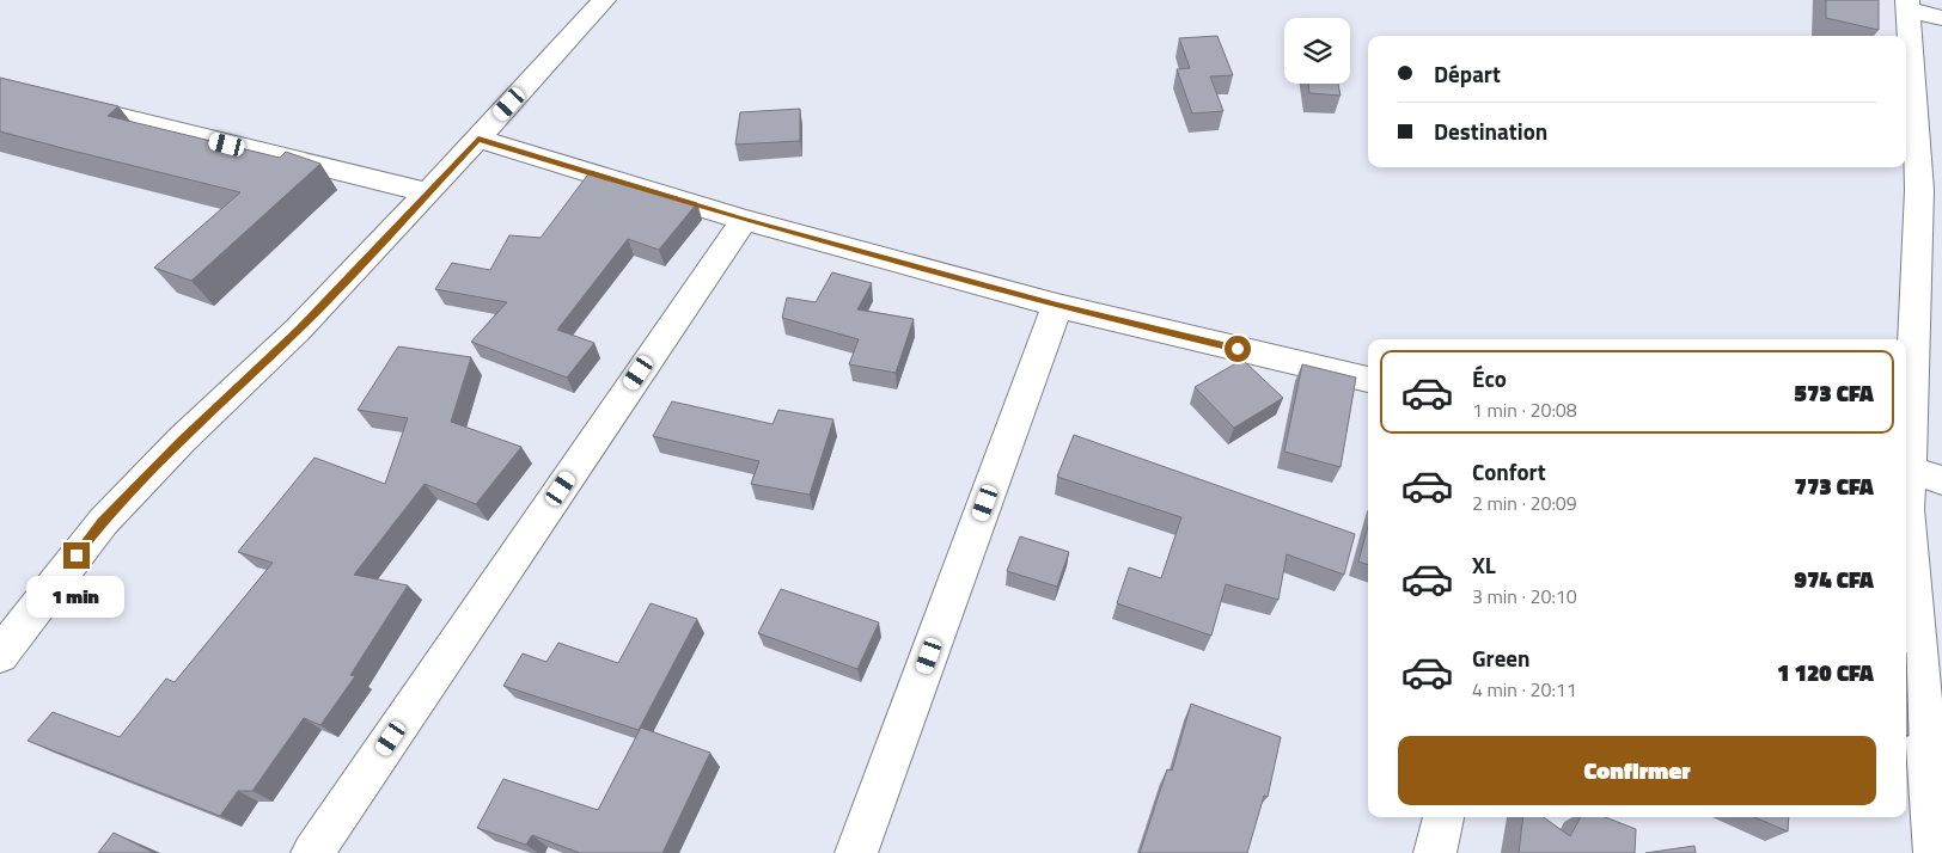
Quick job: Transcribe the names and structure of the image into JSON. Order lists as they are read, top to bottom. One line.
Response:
{"page":{"banner":["Départ","Destination"],"list":[{"name":"Éco","note":"1 min · 20:08","value":"573 CFA"},{"name":"Confort","note":"2 min · 20:09","value":"773 CFA"},{"name":"XL","note":"3 min · 20:10","value":"974 CFA"},{"name":"Green","note":"4 min · 20:11","value":"1 120 CFA"}],"bubble":"1 min","buttons":"Confirmer"}}
